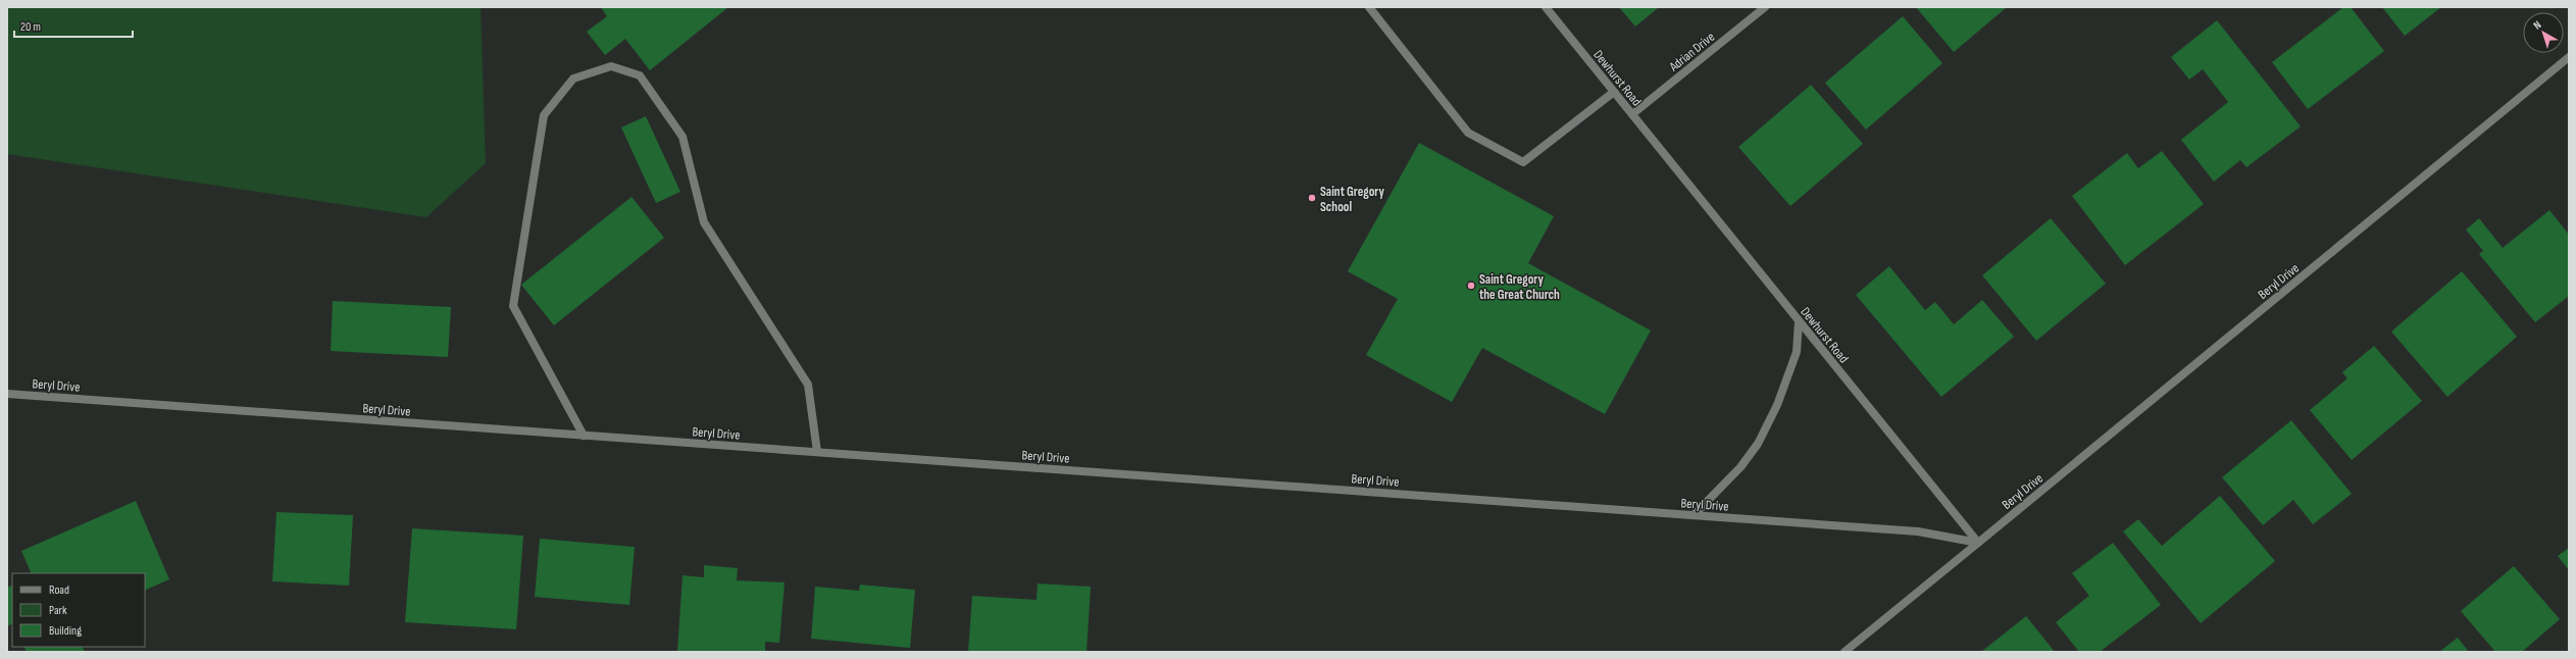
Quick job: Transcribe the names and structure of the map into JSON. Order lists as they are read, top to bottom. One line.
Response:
{"streets":{"street":["Adrian Drive","Dewhurst Road","Beryl Drive"]},"crossings":[["Adrian Drive","Dewhurst Road"],["Dewhurst Road","Beryl Drive"]],"places":["Saint Gregory School","Saint Gregory the Great Church"],"legend":["Road","Park","Building"],"scale_bar":"20 m","north":"top left"}
